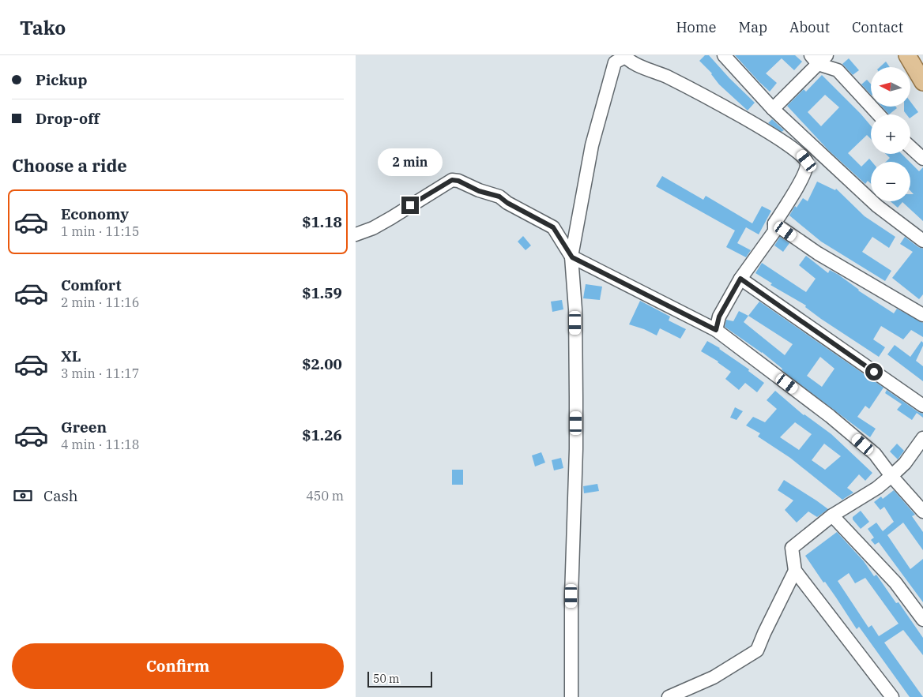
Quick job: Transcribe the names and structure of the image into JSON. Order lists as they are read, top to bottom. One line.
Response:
{"scale_bar":"50 m","north":"left","page":{"header":"Tako","nav":["Home","Map","About","Contact"],"banner":["Pickup","Drop-off"],"map_buttons":["+","−"],"heading":"Choose a ride","bubble":"2 min","list":[{"name":"Economy","note":"1 min · 11:15","value":"$1.18"},{"name":"Comfort","note":"2 min · 11:16","value":"$1.59"},{"name":"XL","note":"3 min · 11:17","value":"$2.00"},{"name":"Green","note":"4 min · 11:18","value":"$1.26"}],"pay":["Cash","450 m"],"buttons":"Confirm","scale":"50 m"}}
